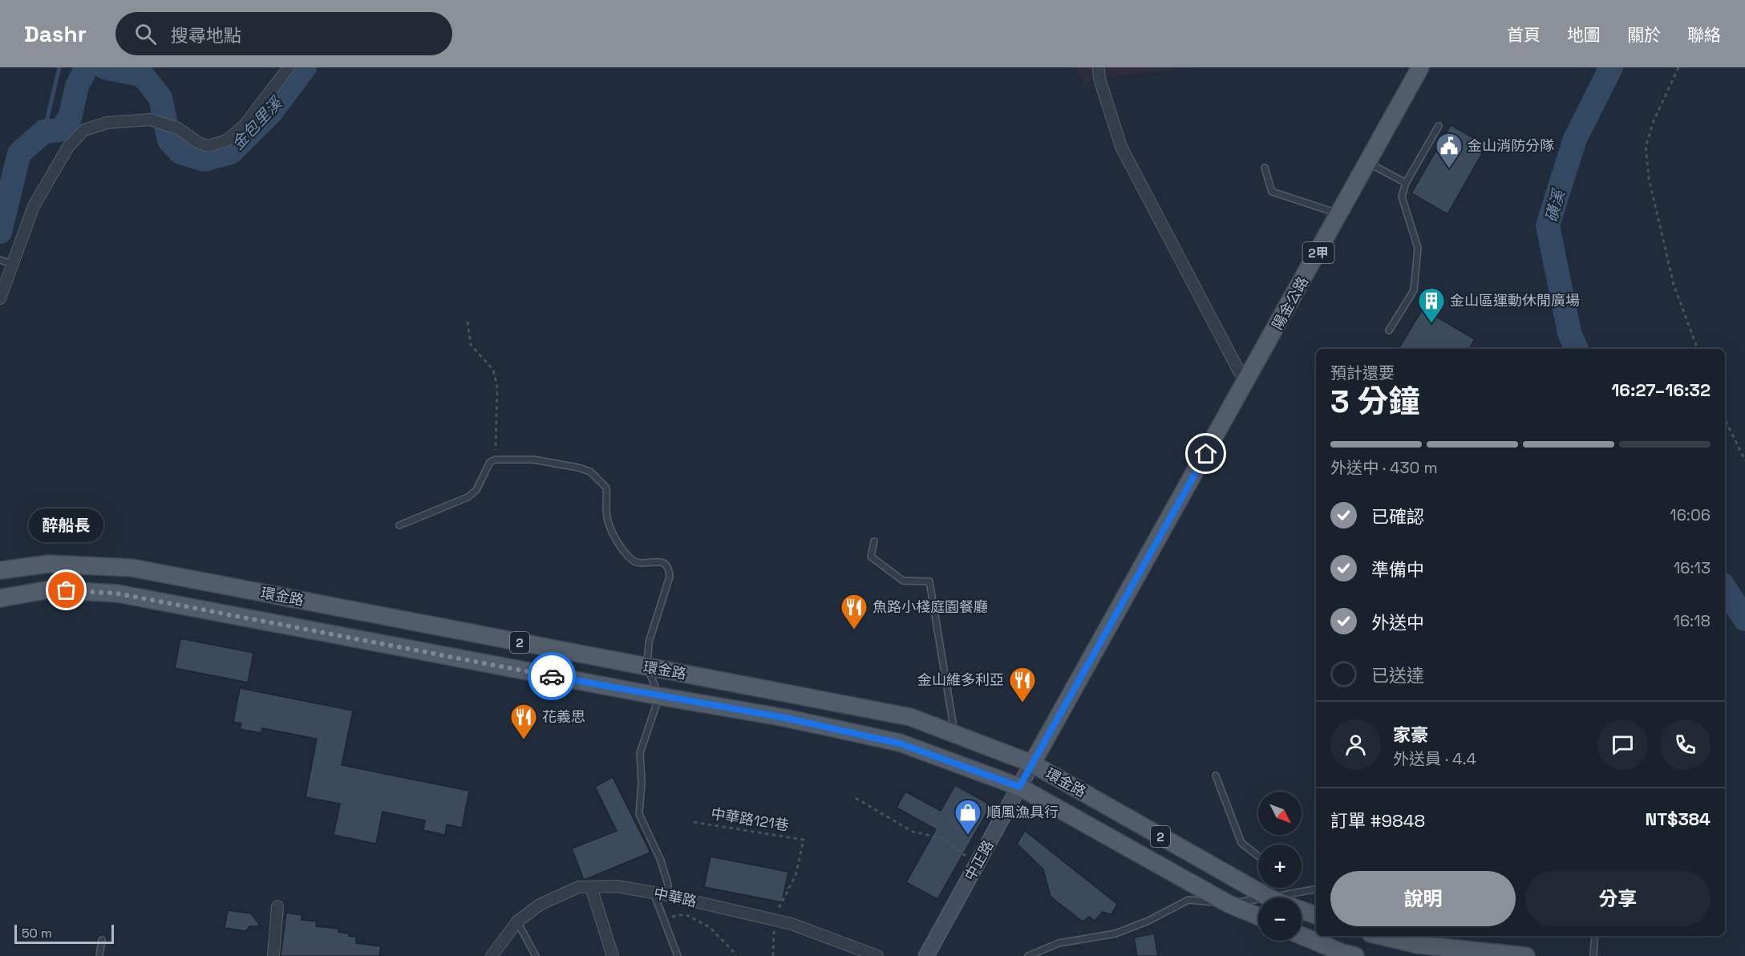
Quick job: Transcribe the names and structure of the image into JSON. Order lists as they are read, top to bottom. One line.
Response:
{"streets":{"main road":["2甲","陽金公路","環金路","2","中正路"],"street":["中華路"],"path":["中華路121巷"]},"crossings":[["陽金公路","中正路"],["環金路","中正路"],["中華路121巷","中華路"]],"water":["金包里溪","磺溪"],"places":{"public building":["金山消防分隊"],"building":["金山區運動休閒廣場"],"other":["醉船長"],"restaurant":["魚路小棧庭園餐廳","金山維多利亞","花義思"],"shop":["順風漁具行"]},"scale_bar":"50 m","north":"bottom right","page":{"header":"Dashr","search":"搜尋地點","nav":["首頁","地圖","關於","聯絡"],"heading":["3 分鐘","預計還要","16:27–16:32"],"panel":["家豪","外送員 · 4.4","訂單 #9848","NT$384"],"bar":"外送中 · 430 m","list":[["已確認","16:06"],["準備中","16:13"],["外送中","16:18"],"已送達"],"bubble":"醉船長","map_buttons":["+","−"],"buttons":["說明","分享"],"scale":"50 m"}}
